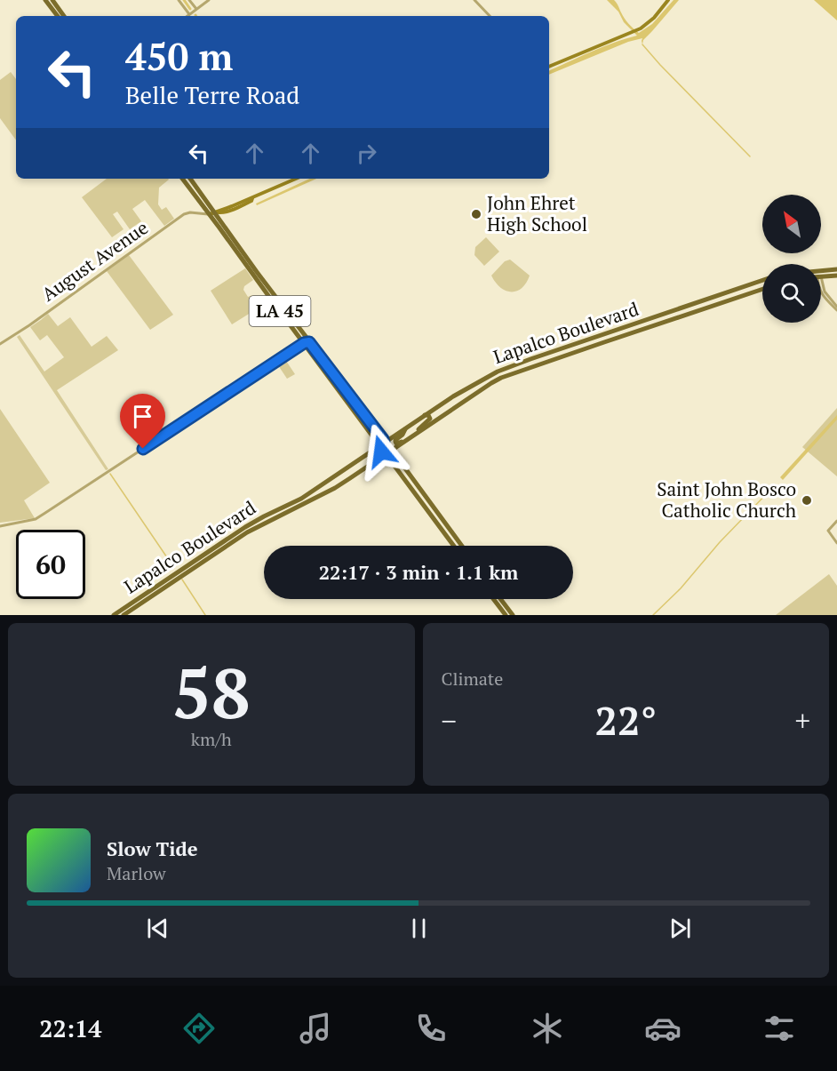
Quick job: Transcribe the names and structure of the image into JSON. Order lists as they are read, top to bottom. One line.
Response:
{"streets":{"main road":["LA 45","Lapalco Boulevard"],"street":["August Avenue"]},"crossings":[["August Avenue","LA 45"],["LA 45","Lapalco Boulevard"]],"places":["John Ehret High School","Saint John Bosco Catholic Church"],"north":"top left","page":{"turn":["450 m","Belle Terre Road"],"limit":"60","trip":"22:17 · 3 min · 1.1 km","tile":[["58","km/h"],"Climate"],"heat":["−","22°","+"],"song":["Slow Tide","Marlow"],"tabs":"22:14"}}
